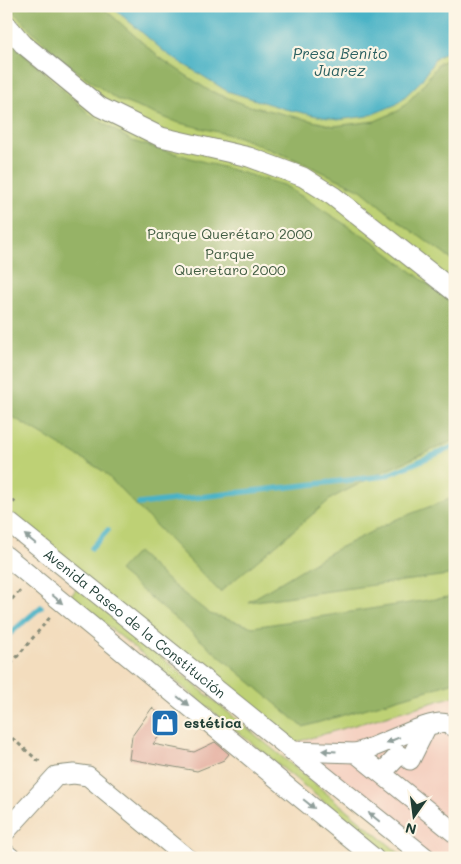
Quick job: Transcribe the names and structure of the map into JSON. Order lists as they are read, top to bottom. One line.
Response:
{"streets":{"street":["Avenida Paseo de la Constitución"]},"water":["Presa Benito Juarez"],"parks":["Parque Querétaro 2000","Parque Queretaro 2000"],"places":{"shop":["estética"]},"north":"bottom"}
